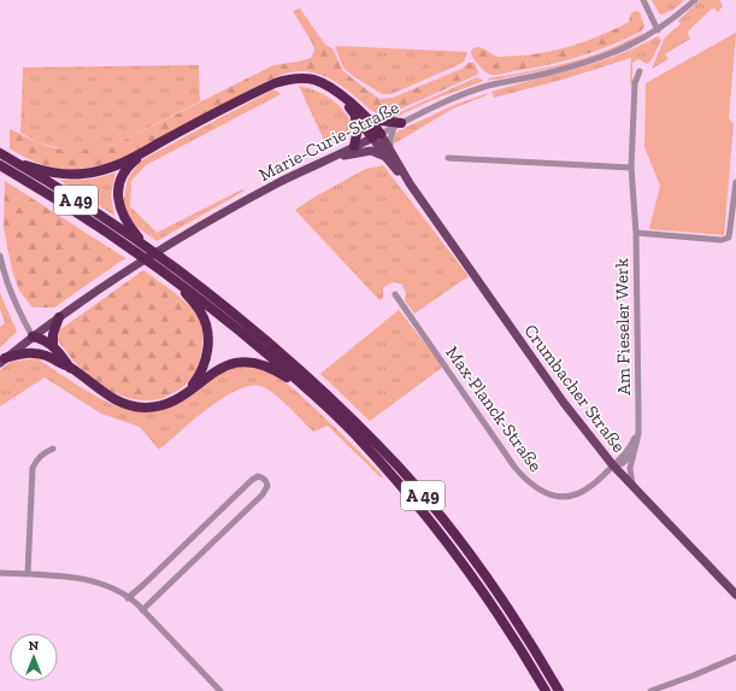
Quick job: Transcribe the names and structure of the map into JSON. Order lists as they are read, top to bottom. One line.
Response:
{"streets":{"highway":["A 49"],"main road":["Marie-Curie-Straße","Crumbacher Straße"],"street":["Am Fieseler Werk","Max-Planck-Straße"]},"crossings":[["Marie-Curie-Straße","Crumbacher Straße"],["Am Fieseler Werk","Crumbacher Straße"],["Am Fieseler Werk","Max-Planck-Straße"],["Crumbacher Straße","Max-Planck-Straße"]],"north":"top"}
